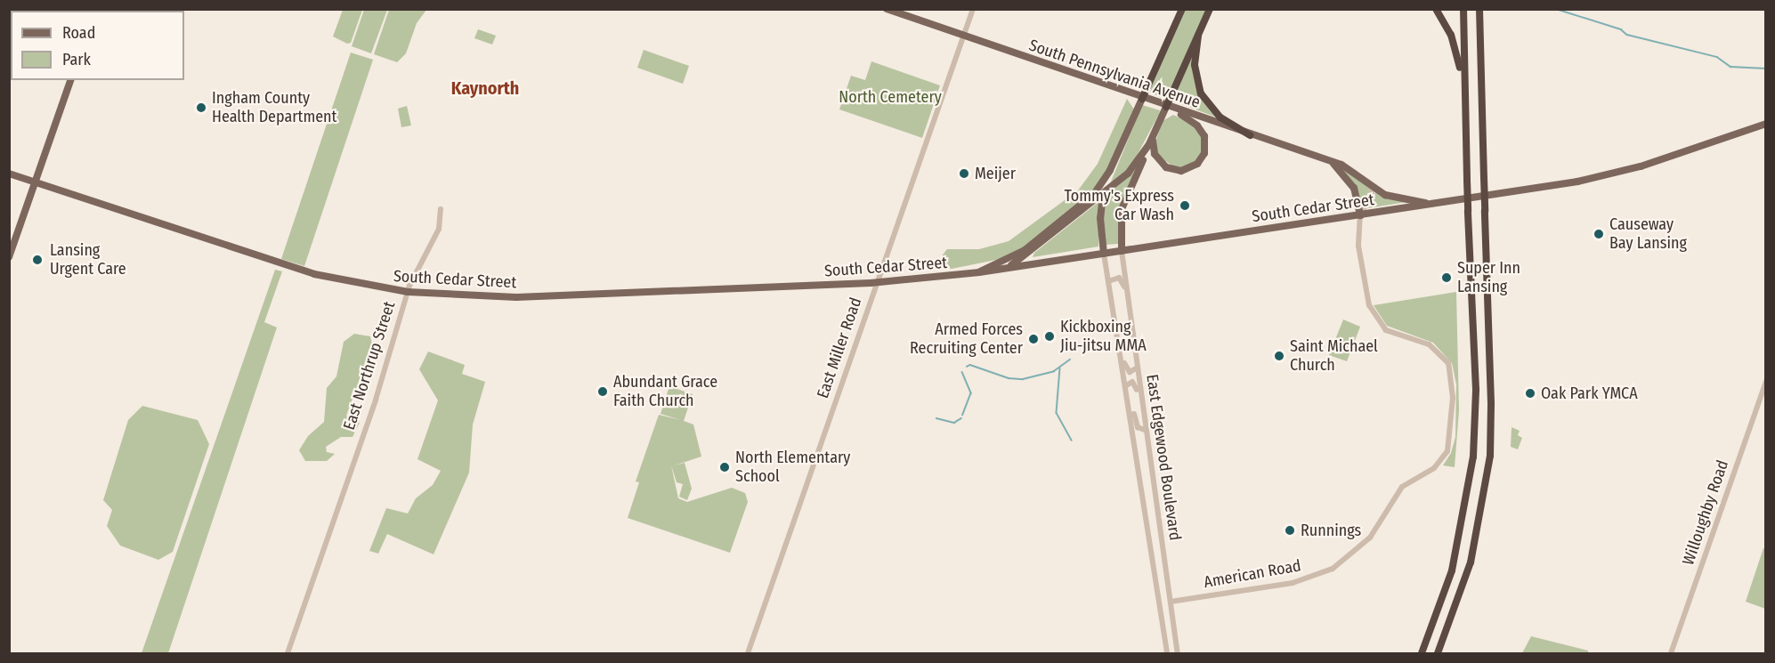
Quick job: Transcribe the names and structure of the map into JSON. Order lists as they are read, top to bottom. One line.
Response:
{"streets":{"main road":["South Pennsylvania Avenue","South Cedar Street","East Edgewood Boulevard"],"street":["East Miller Road","East Northrup Street","Willoughby Road","American Road"]},"crossings":[["South Pennsylvania Avenue","South Cedar Street"],["South Pennsylvania Avenue","East Miller Road"],["South Cedar Street","East Miller Road"],["South Cedar Street","East Northrup Street"],["South Cedar Street","East Edgewood Boulevard"],["South Cedar Street","American Road"],["East Edgewood Boulevard","American Road"]],"districts":["Kaynorth"],"parks":["North Cemetery"],"places":["Ingham County Health Department","Meijer","Tommy's Express Car Wash","Causeway Bay Lansing","Lansing Urgent Care","Super Inn Lansing","Kickboxing Jiu-jitsu MMA","Armed Forces Recruiting Center","Saint Michael Church","Abundant Grace Faith Church","Oak Park YMCA","North Elementary School","Runnings"],"legend":["Road","Park"]}
